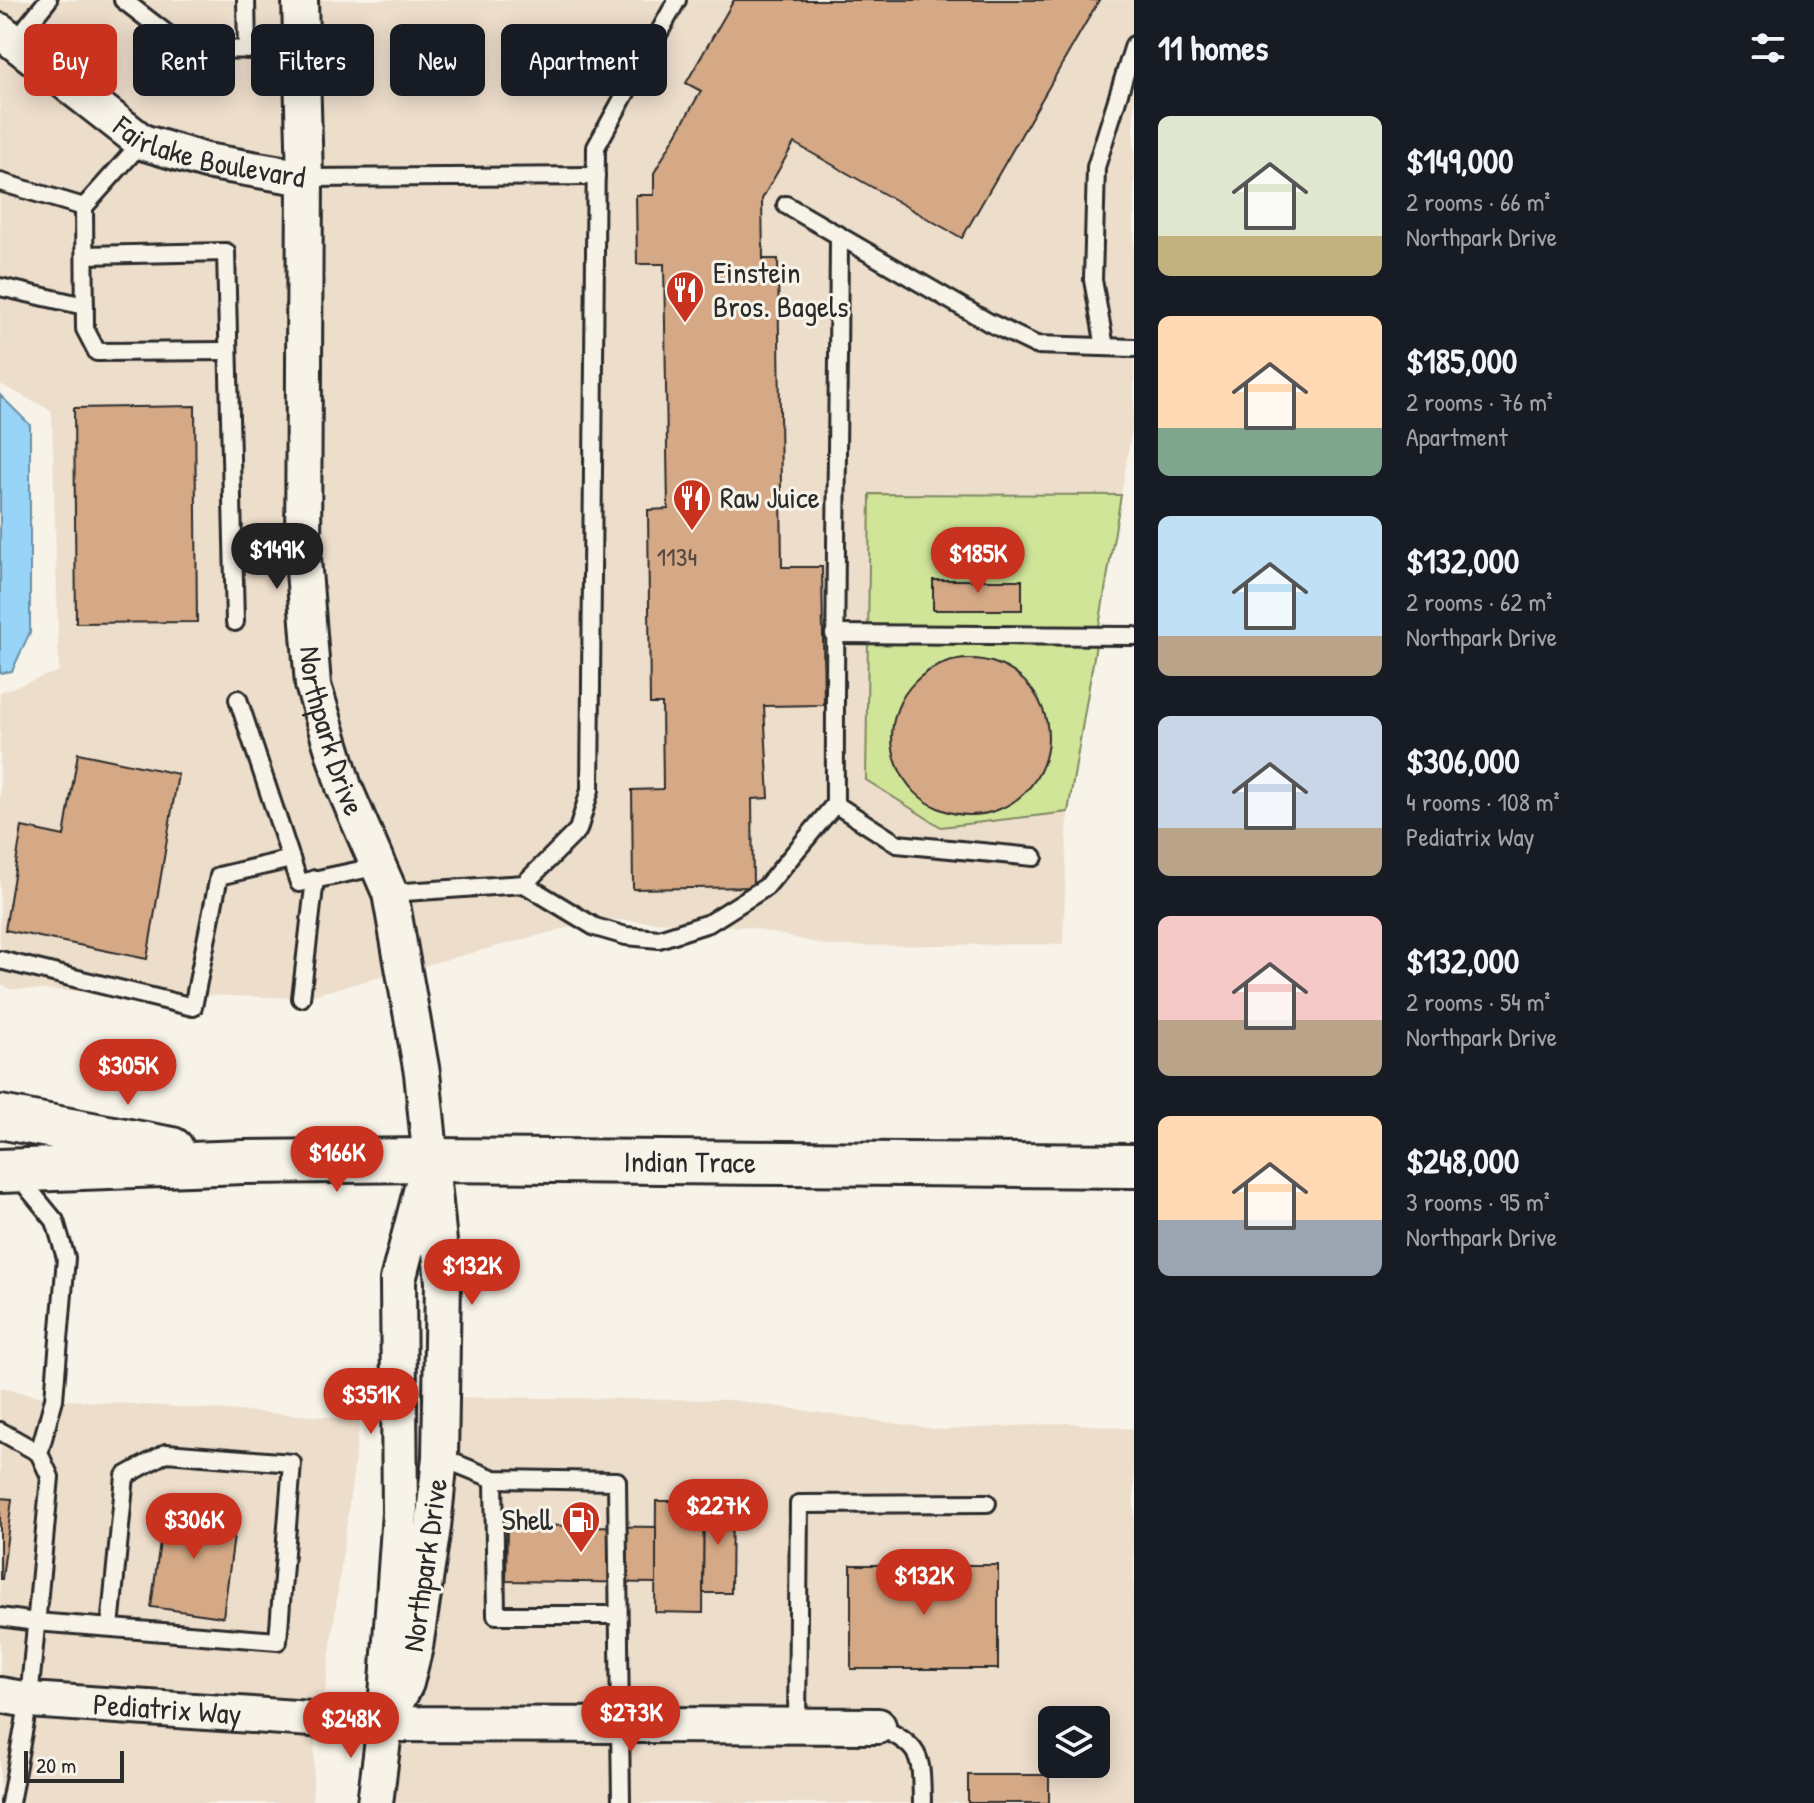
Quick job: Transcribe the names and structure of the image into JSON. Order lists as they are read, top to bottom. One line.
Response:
{"streets":{"street":["Fairlake Boulevard","Northpark Drive","Indian Trace","Pediatrix Way"]},"crossings":[["Fairlake Boulevard","Northpark Drive"],["Northpark Drive","Indian Trace"],["Northpark Drive","Pediatrix Way"]],"places":{"restaurant":["Einstein Bros. Bagels","Raw Juice"],"fuel station":["Shell"]},"house_numbers":["1134"],"scale_bar":"20 m","page":{"heading":"11 homes","chip":["Buy","Rent","Filters","New","Apartment"],"list":[{"name":"$149,000","note":"2 rooms · 66 m² · Northpark Drive"},{"name":"$185,000","note":"2 rooms · 76 m² · Apartment"},{"name":"$132,000","note":"2 rooms · 62 m² · Northpark Drive"},{"name":"$306,000","note":"4 rooms · 108 m² · Pediatrix Way"},{"name":"$132,000","note":"2 rooms · 54 m² · Northpark Drive"},{"name":"$248,000","note":"3 rooms · 95 m² · Northpark Drive"}],"price":["$149K","$185K","$305K","$166K","$132K","$351K","$227K","$306K","$132K","$273K","$248K"],"scale":"20 m"}}
